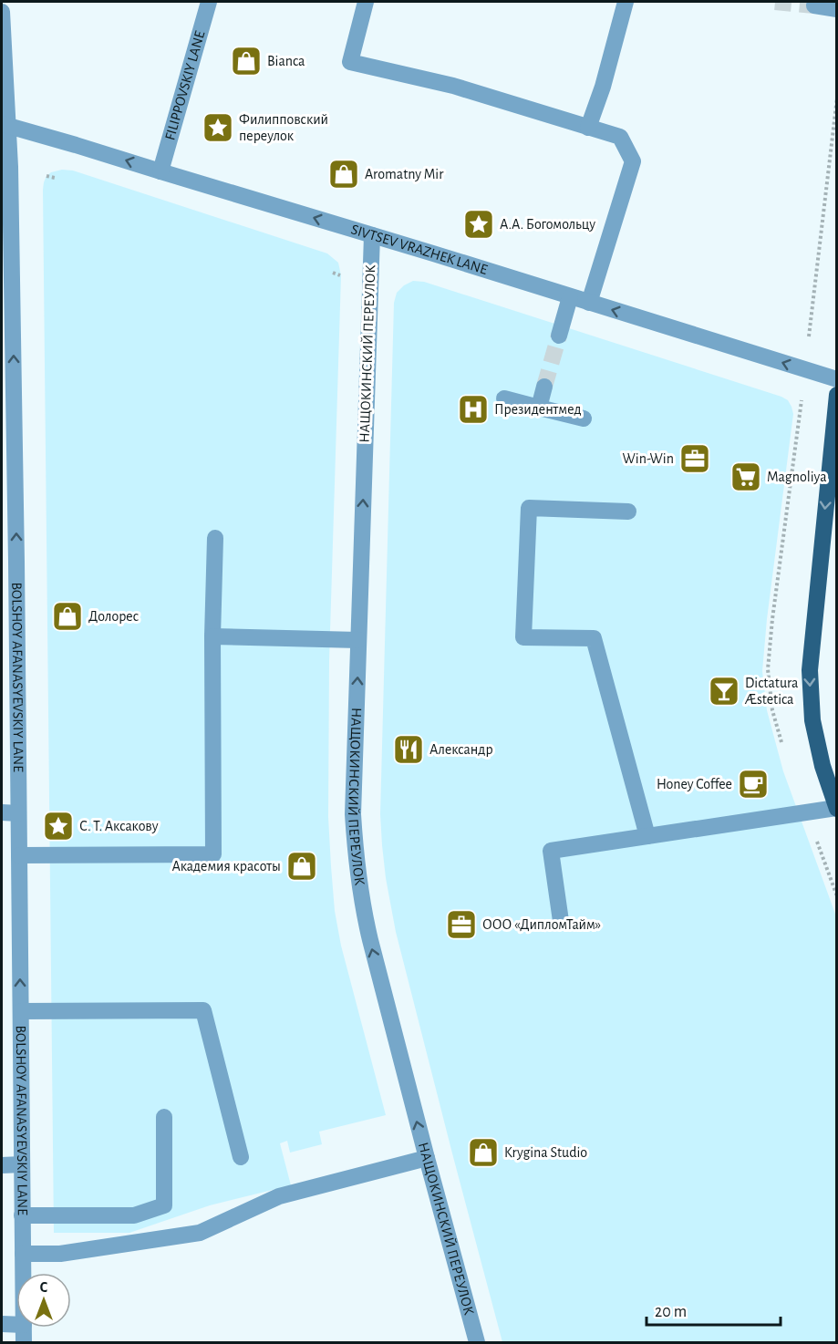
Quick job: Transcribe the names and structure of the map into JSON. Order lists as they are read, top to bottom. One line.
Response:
{"streets":{"street":["FILIPPOVSKIY LANE","SIVTSEV VRAZHEK LANE","НАЩОКИНСКИЙ ПЕРЕУЛОК","BOLSHOY AFANASYEVSKIY LANE"]},"crossings":[["FILIPPOVSKIY LANE","SIVTSEV VRAZHEK LANE"],["SIVTSEV VRAZHEK LANE","НАЩОКИНСКИЙ ПЕРЕУЛОК"],["SIVTSEV VRAZHEK LANE","BOLSHOY AFANASYEVSKIY LANE"]],"one_way":["SIVTSEV VRAZHEK LANE","НАЩОКИНСКИЙ ПЕРЕУЛОК","BOLSHOY AFANASYEVSKIY LANE"],"places":{"shop":["Bianca","Aromatny Mir","Долорес","Академия красоты","Krygina Studio"],"place":["Филипповский переулок","А.А. Богомольцу","С. Т. Аксакову"],"hospital":["Президентмед"],"office":["Win-Win","ООО «ДипломТайм»"],"supermarket":["Magnoliya"],"bar":["Dictatura Æstetica"],"restaurant":["Александр"],"cafe":["Honey Coffee"]},"scale_bar":"20 m","north":"top"}
